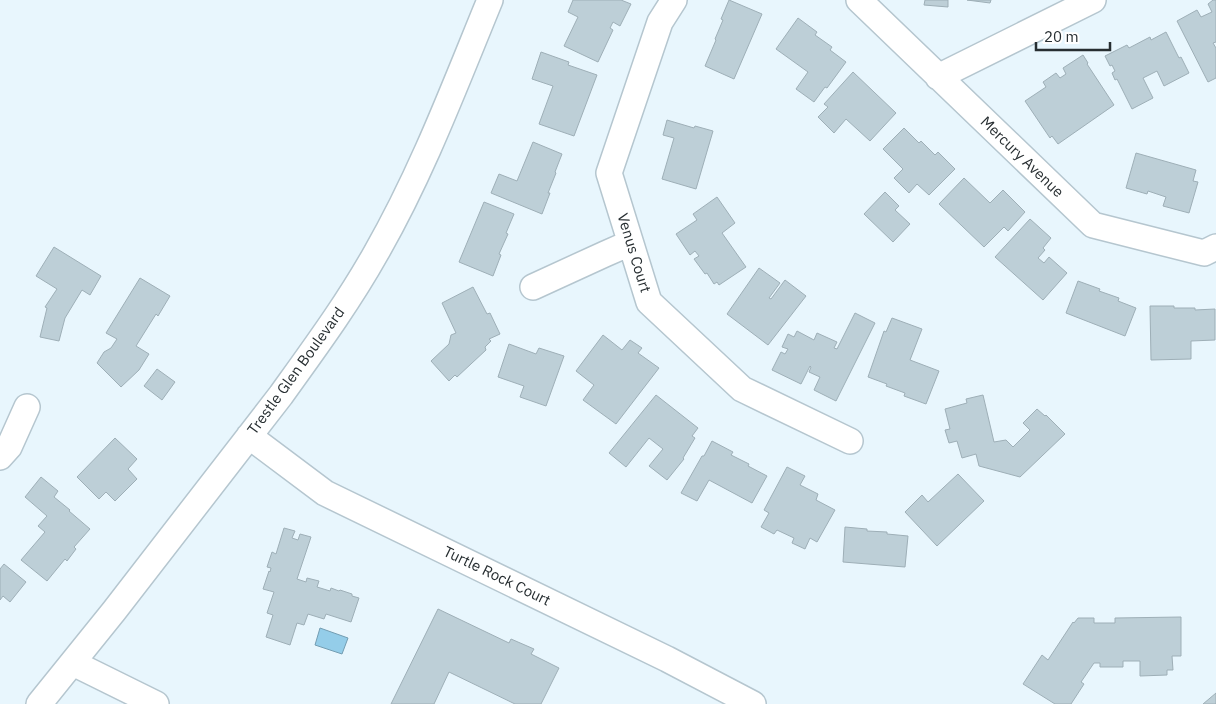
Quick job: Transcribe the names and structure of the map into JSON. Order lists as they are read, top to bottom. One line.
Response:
{"streets":{"street":["Mercury Avenue","Venus Court","Trestle Glen Boulevard","Turtle Rock Court"]},"crossings":[["Trestle Glen Boulevard","Turtle Rock Court"]],"scale_bar":"20 m"}
